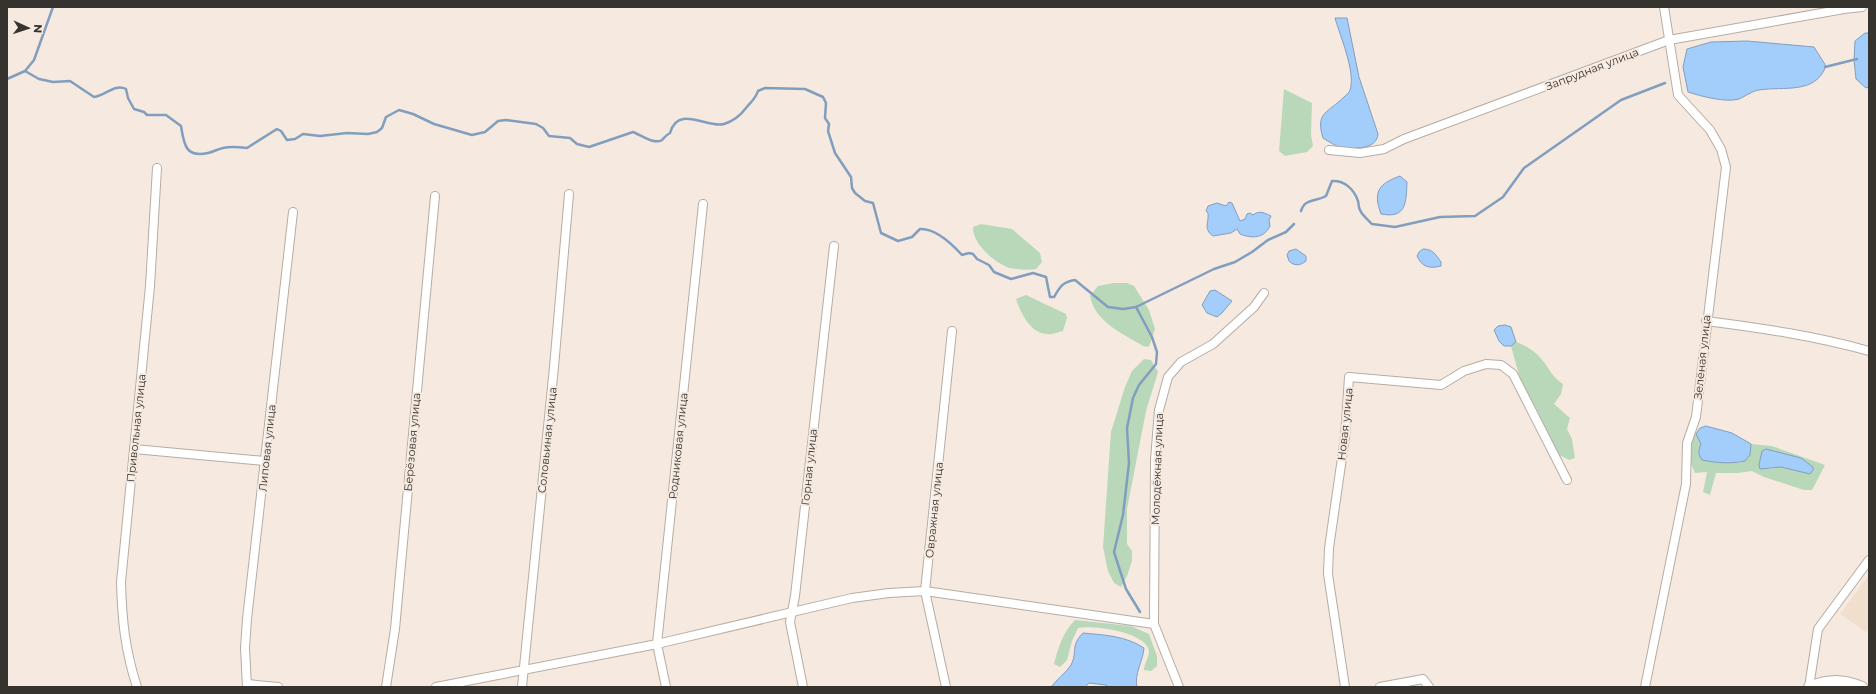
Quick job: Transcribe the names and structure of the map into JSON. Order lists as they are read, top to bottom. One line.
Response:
{"streets":{"street":["Запрудная улица","Зелёная улица","Новая улица","Привольная улица","Соловьиная улица","Берёзовая улица","Родниковая улица","Липовая улица","Горная улица","Молодёжная улица","Овражная улица"]},"crossings":[["Запрудная улица","Зелёная улица"]],"north":"right"}
